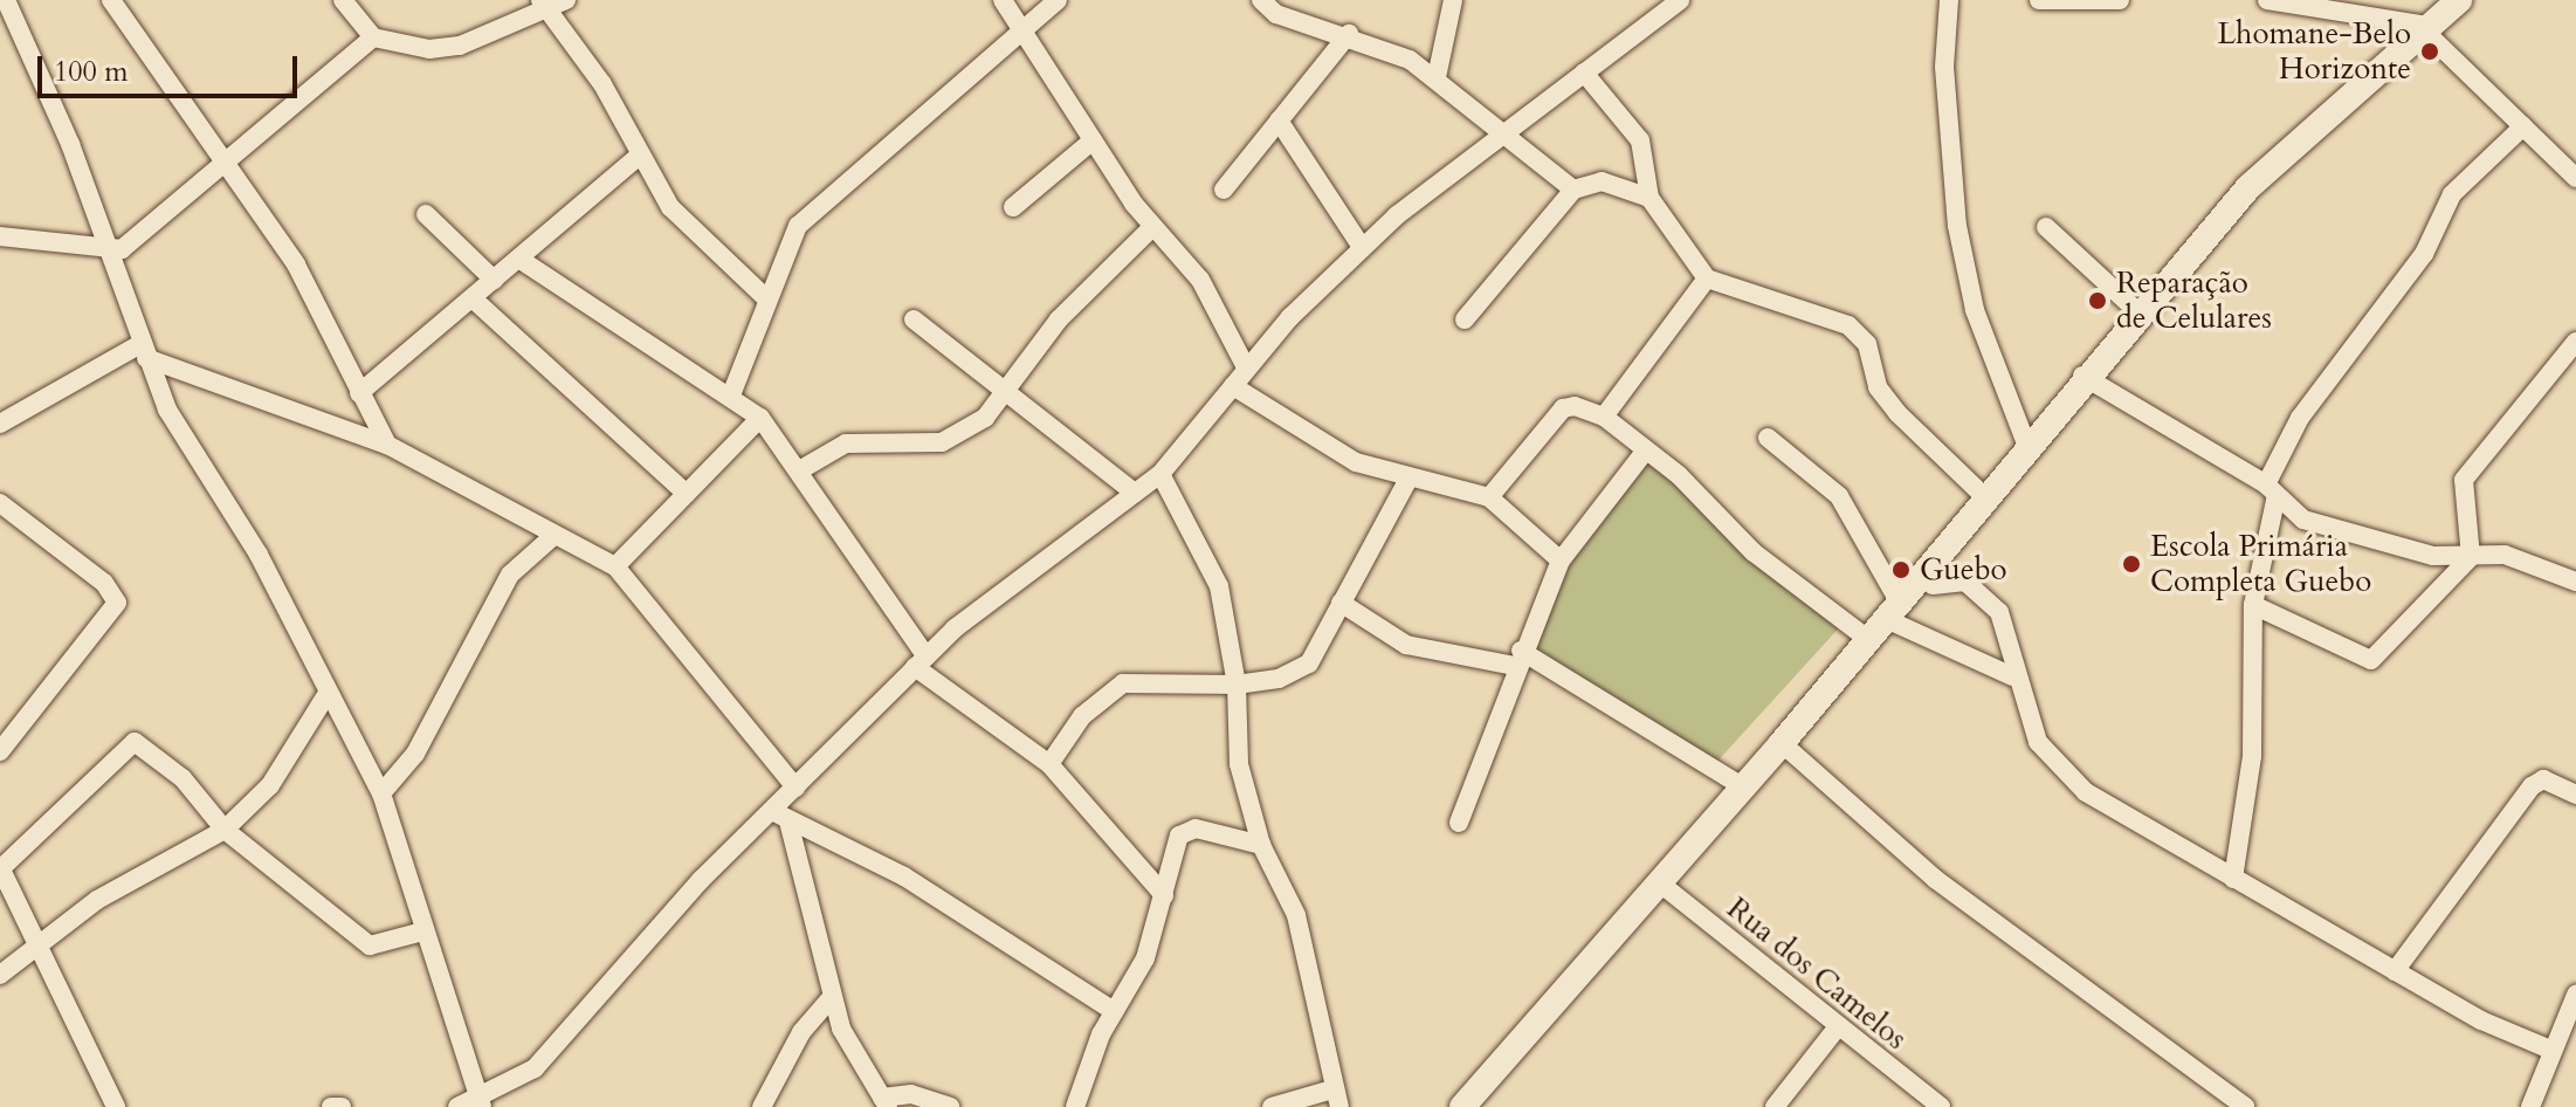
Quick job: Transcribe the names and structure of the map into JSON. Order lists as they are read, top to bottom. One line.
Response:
{"streets":{"street":["Rua dos Camelos"]},"places":["Lhomane-Belo Horizonte","Reparação de Celulares","Escola Primária Completa Guebo","Guebo"],"scale_bar":"100 m"}
